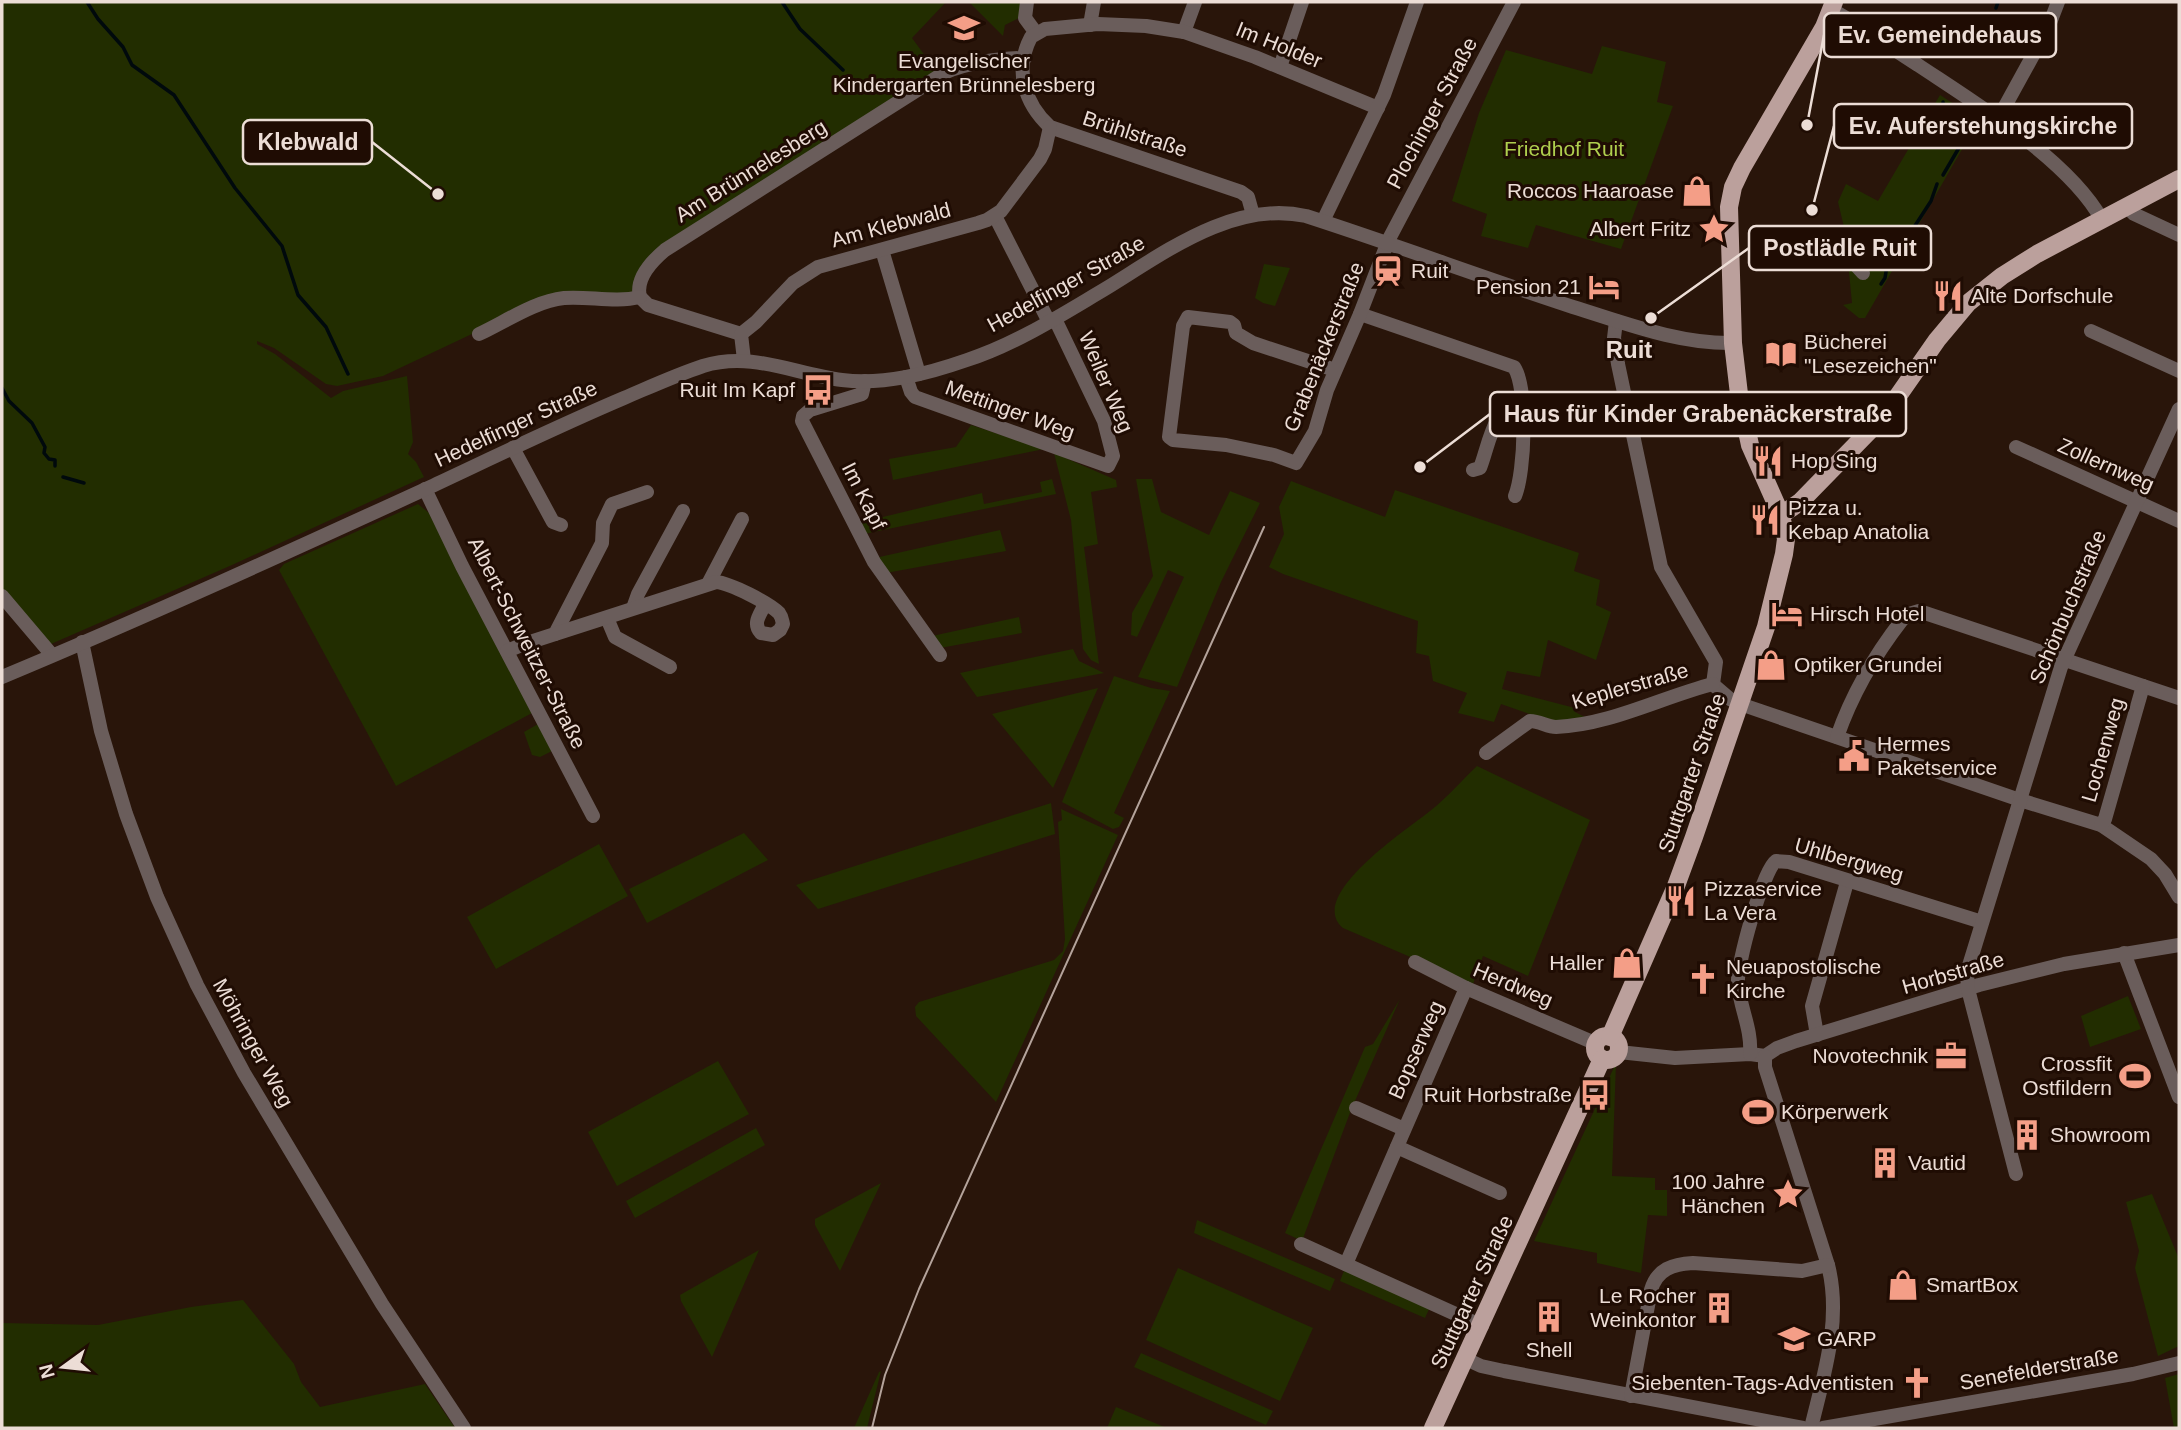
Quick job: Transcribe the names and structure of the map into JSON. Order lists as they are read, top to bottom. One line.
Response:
{"streets":{"main road":["Stuttgarter Straße"],"street":["Im Holder","Plochinger Straße","Brühlstraße","Am Brünnelesberg","Am Klebwald","Hedelfinger Straße","Grabenäckerstraße","Weiler Weg","Mettinger Weg","Zollernweg","Im Kapf","Schönbuchstraße","Albert-Schweitzer-Straße","Keplerstraße","Lochenweg","Uhlbergweg","Horbstraße","Herdweg","Möhringer Weg","Bopserweg","Senefelderstraße"]},"crossings":[["Im Holder","Brühlstraße"],["Plochinger Straße","Hedelfinger Straße"],["Plochinger Straße","Grabenäckerstraße"],["Brühlstraße","Am Brünnelesberg"],["Brühlstraße","Hedelfinger Straße"],["Am Klebwald","Weiler Weg"],["Hedelfinger Straße","Grabenäckerstraße"],["Hedelfinger Straße","Weiler Weg"],["Hedelfinger Straße","Mettinger Weg"],["Hedelfinger Straße","Im Kapf"],["Hedelfinger Straße","Albert-Schweitzer-Straße"],["Hedelfinger Straße","Stuttgarter Straße"],["Hedelfinger Straße","Möhringer Weg"],["Weiler Weg","Mettinger Weg"],["Zollernweg","Schönbuchstraße"],["Schönbuchstraße","Uhlbergweg"],["Schönbuchstraße","Horbstraße"],["Stuttgarter Straße","Herdweg"],["Herdweg","Bopserweg"]],"districts":["Ruit"],"parks":["Friedhof Ruit"],"places":{"school or university":["Evangelischer Kindergarten Brünnelesberg","GARP"],"other":["Ev. Gemeindehaus","Klebwald","Ev. Auferstehungskirche","Postlädle Ruit","Haus für Kinder Grabenäckerstraße"],"shop":["Roccos Haaroase","Optiker Grundei","Haller","SmartBox"],"place":["Albert Fritz","100 Jahre Hänchen"],"station":["Ruit"],"hotel":["Pension 21","Hirsch Hotel"],"restaurant":["Alte Dorfschule","Hop Sing","Pizza u. Kebap Anatolia","Pizzaservice La Vera"],"library":["Bücherei \"Lesezeichen\""],"bus stop":["Ruit Im Kapf","Ruit Horbstraße"],"public building":["Hermes Paketservice"],"church":["Neuapostolische Kirche","Siebenten-Tags-Adventisten"],"office":["Novotechnik"],"sports":["Crossfit Ostfildern","Körperwerk"],"building":["Showroom","Vautid","Le Rocher Weinkontor","Shell"]},"north":"left"}
